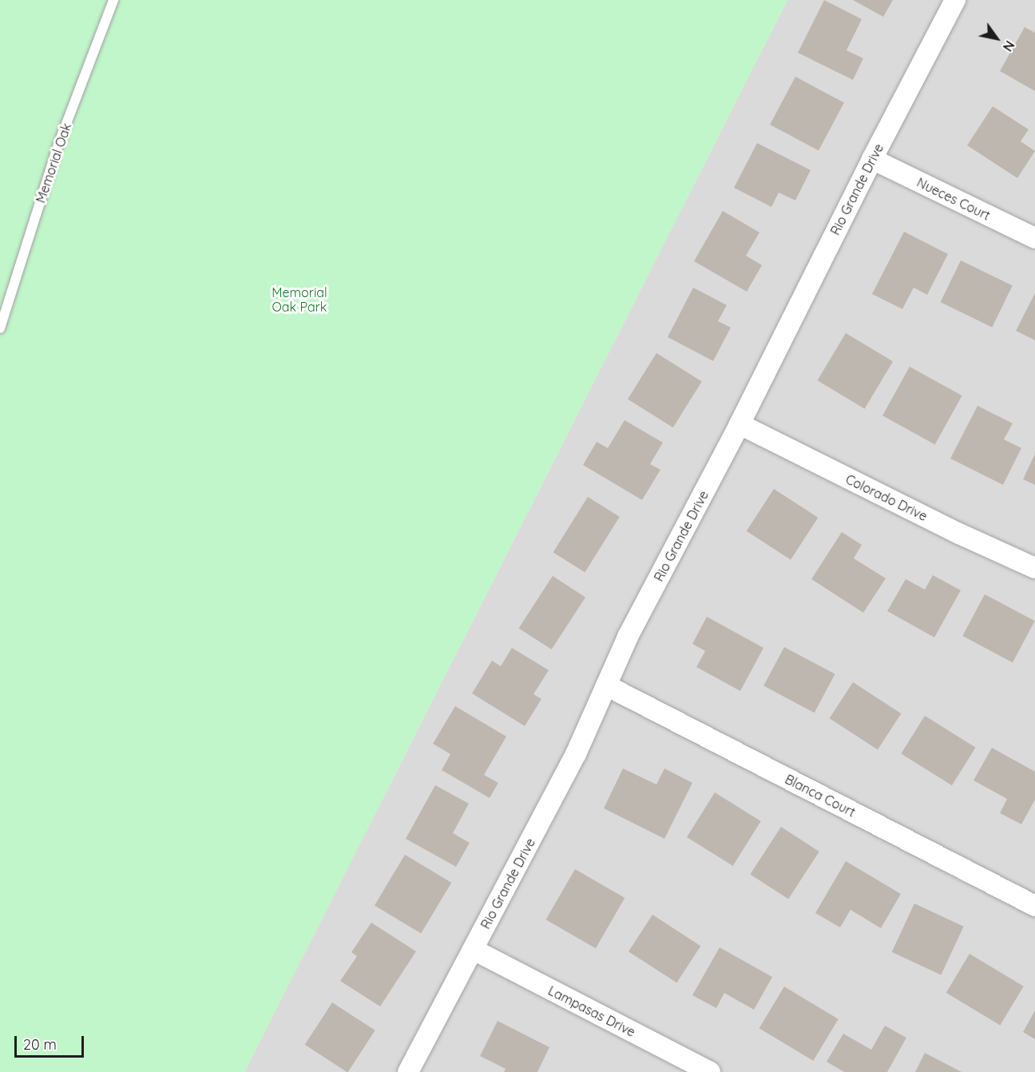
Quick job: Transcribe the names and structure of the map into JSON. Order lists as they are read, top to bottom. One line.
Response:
{"streets":{"street":["Rio Grande Drive","Nueces Court","Colorado Drive","Blanca Court","Lampasas Drive"],"lane":["Memorial Oak"]},"crossings":[["Rio Grande Drive","Nueces Court"],["Rio Grande Drive","Colorado Drive"],["Rio Grande Drive","Blanca Court"],["Rio Grande Drive","Lampasas Drive"]],"parks":["Memorial Oak Park"],"scale_bar":"20 m","north":"bottom right"}
